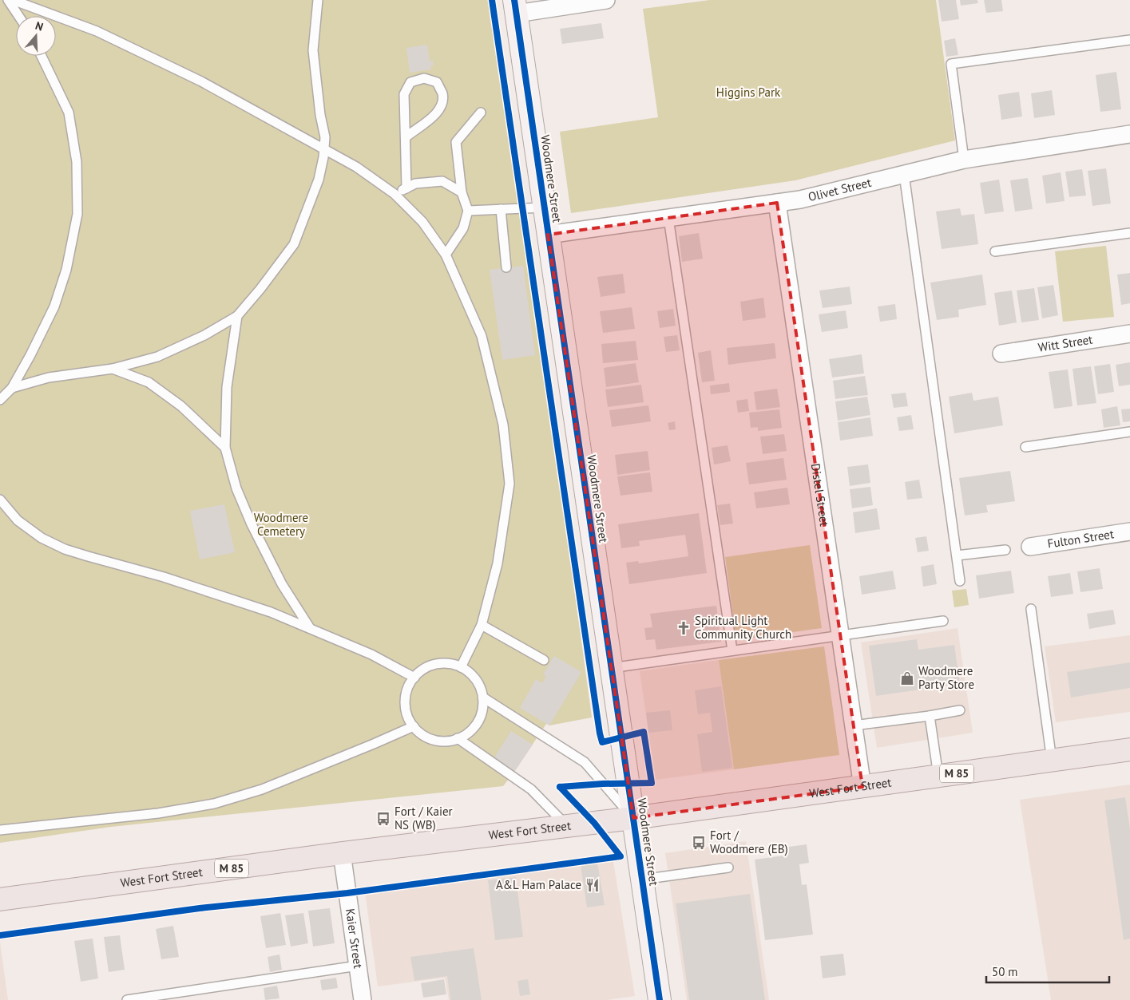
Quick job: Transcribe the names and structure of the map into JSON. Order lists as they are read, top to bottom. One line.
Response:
{"streets":{"main road":["M 85","West Fort Street"],"street":["Woodmere Street","Olivet Street","Witt Street","Distel Street","Fulton Street","Kaier Street"]},"crossings":[["Woodmere Street","Olivet Street"],["Woodmere Street","West Fort Street"],["Olivet Street","Distel Street"],["Distel Street","West Fort Street"],["West Fort Street","Kaier Street"]],"parks":["Higgins Park","Woodmere Cemetery"],"places":{"church":["Spiritual Light Community Church"],"shop":["Woodmere Party Store"],"bus stop":["Fort / Kaier NS (WB)","Fort / Woodmere (EB)"],"restaurant":["A&L Ham Palace"]},"scale_bar":"50 m","north":"top"}
